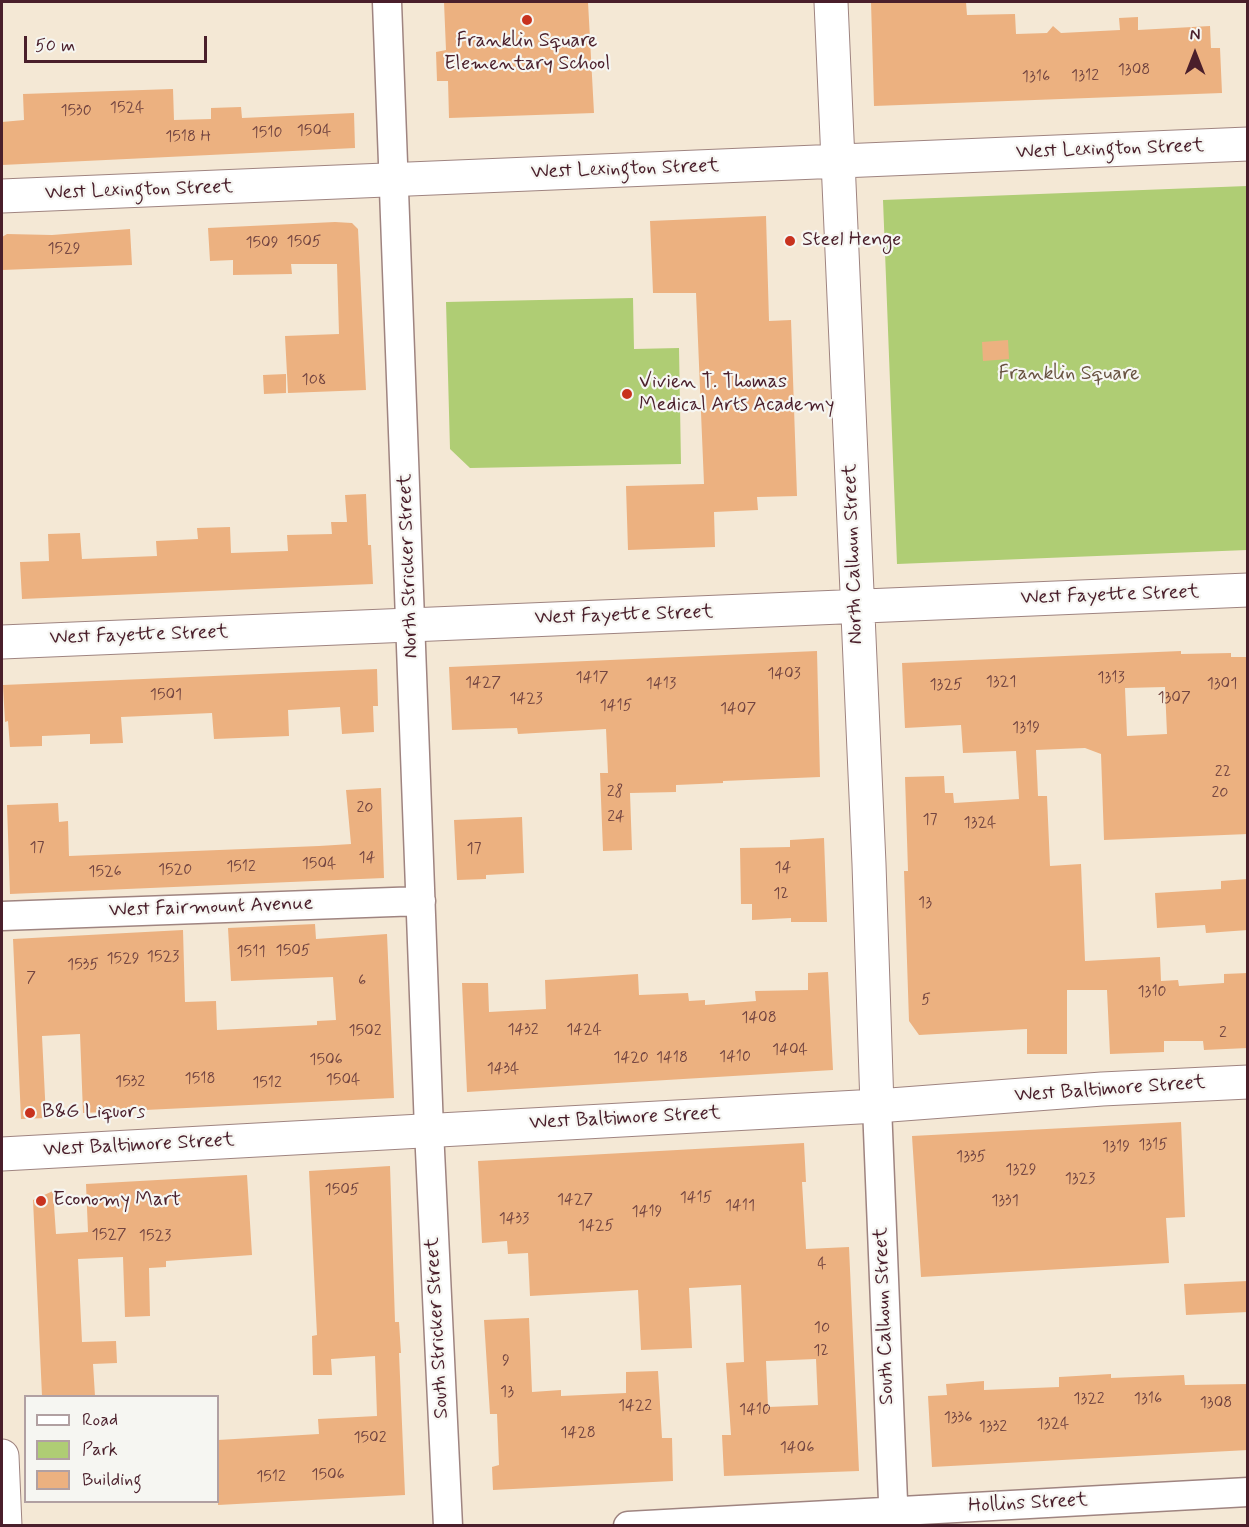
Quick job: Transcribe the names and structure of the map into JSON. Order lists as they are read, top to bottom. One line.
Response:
{"streets":{"street":["West Lexington Street","North Calhoun Street","North Stricker Street","West Fayette Street","West Fairmount Avenue","West Baltimore Street","South Calhoun Street","South Stricker Street","Hollins Street"]},"crossings":[["West Lexington Street","North Calhoun Street"],["West Lexington Street","North Stricker Street"],["North Calhoun Street","West Fayette Street"],["North Calhoun Street","West Baltimore Street"],["North Calhoun Street","South Calhoun Street"],["North Stricker Street","West Fayette Street"],["North Stricker Street","West Fairmount Avenue"],["North Stricker Street","West Baltimore Street"],["North Stricker Street","South Stricker Street"],["West Baltimore Street","South Calhoun Street"],["West Baltimore Street","South Stricker Street"],["South Calhoun Street","Hollins Street"]],"parks":["Franklin Square"],"places":["Franklin Square Elementary School","Steel Henge","Vivien T. Thomas Medical Arts Academy","B&G Liquors","Economy Mart"],"house_numbers":["1308","1312","1316","1524","1530","1504","1510","1518 H","1505","1509","1529","108","1403","1417","1313","1321","1427","1413","1301","1325","1501","1307","1423","1415","1407","1319","22","28","20","20","24","17","1324","17","17","14","1504","1512","14","1520","1526","12","13","1505","1511","1523","1529","1535","7","6","1310","5","1408","1432","1424","1502","2","1404","1410","1420","1418","1506","1434","1518","1504","1532","1512","1315","1319","1335","1329","1323","1505","1415","1427","1331","1411","1419","1433","1425","1527","1523","4","10","12","9","13","1322","1316","1308","1422","1410","1336","1324","1332","1428","1502","1406","1506","1512"],"legend":["Road","Park","Building"],"scale_bar":"50 m","north":"top"}
